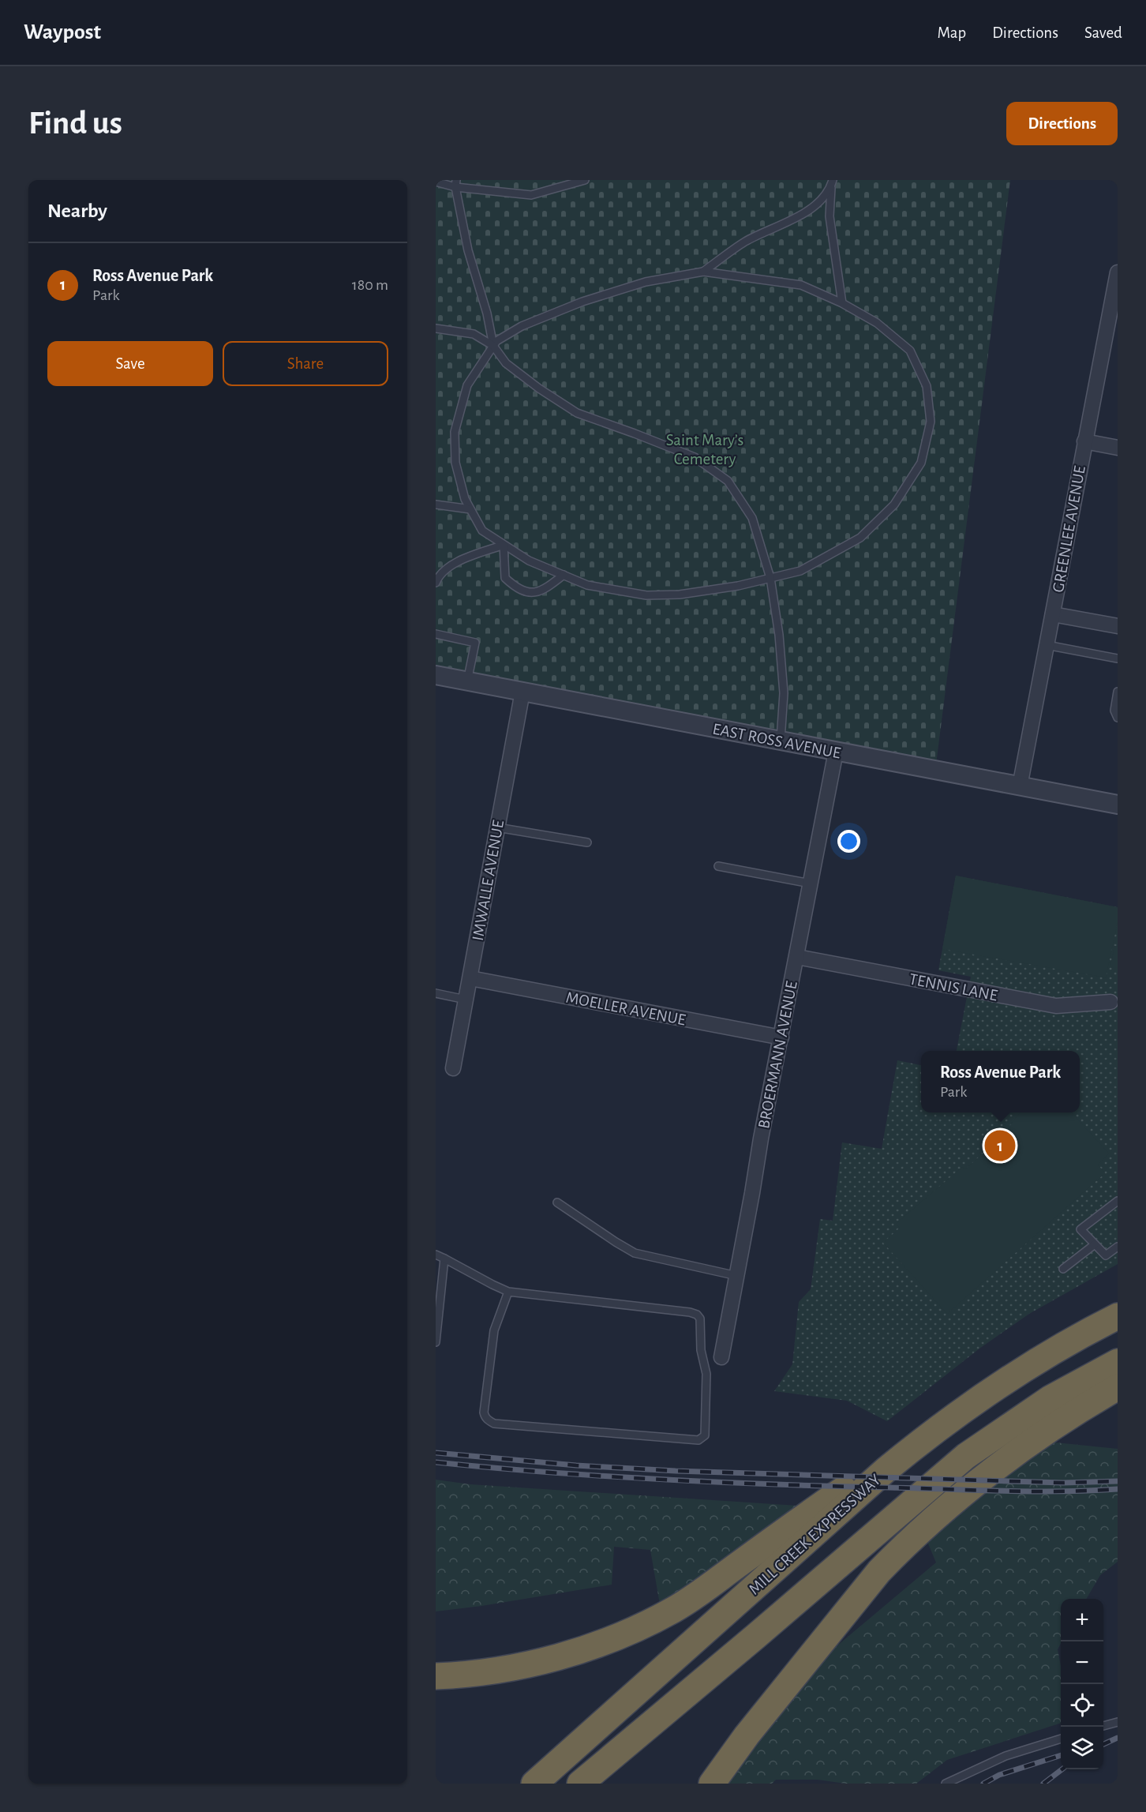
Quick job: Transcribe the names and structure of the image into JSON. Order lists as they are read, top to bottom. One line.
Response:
{"streets":{"highway":["MILL CREEK EXPRESSWAY"],"street":["GREENLEE AVENUE","EAST ROSS AVENUE","IMWALLE AVENUE","TENNIS LANE","MOELLER AVENUE","BROERMANN AVENUE"]},"crossings":[["GREENLEE AVENUE","EAST ROSS AVENUE"],["EAST ROSS AVENUE","IMWALLE AVENUE"],["EAST ROSS AVENUE","BROERMANN AVENUE"],["IMWALLE AVENUE","MOELLER AVENUE"],["TENNIS LANE","BROERMANN AVENUE"],["MOELLER AVENUE","BROERMANN AVENUE"]],"parks":["Saint Mary’s Cemetery"],"page":{"header":"Waypost","nav":["Map","Directions","Saved"],"buttons":["Directions",["Save","Share"]],"title":"Find us","heading":"Nearby","list":[{"mark":"1","name":"Ross Avenue Park","note":"Park","value":"180 m"}],"popup":["Ross Avenue Park","Park"],"pins":"1","map_buttons":["+","−"]}}
